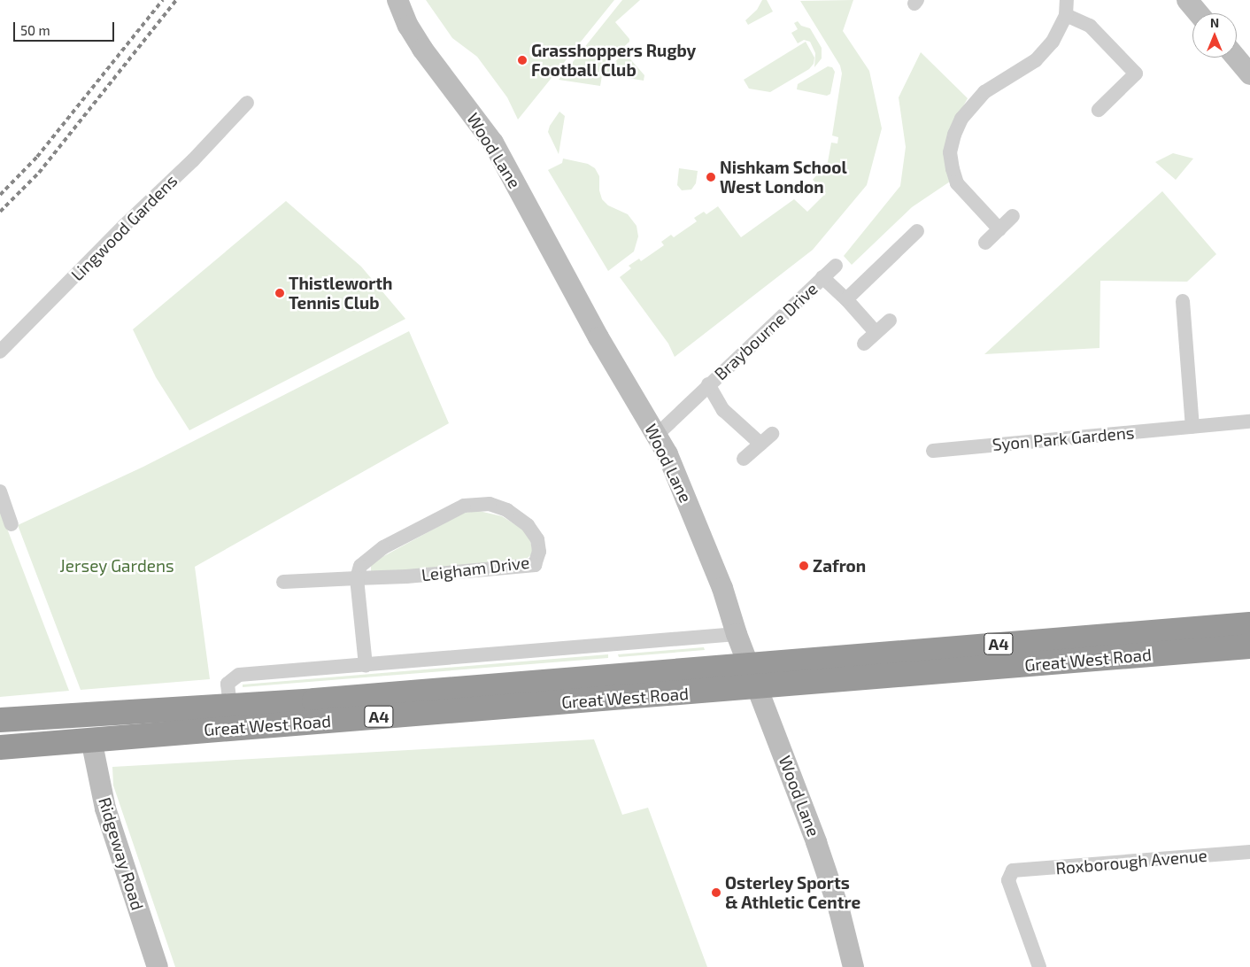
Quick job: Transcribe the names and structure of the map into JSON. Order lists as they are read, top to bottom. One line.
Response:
{"streets":{"highway":["A4","Great West Road"],"street":["Wood Lane","Lingwood Gardens","Braybourne Drive","Syon Park Gardens","Leigham Drive","Ridgeway Road","Roxborough Avenue"]},"crossings":[["Wood Lane","Braybourne Drive"],["Wood Lane","Great West Road"],["Great West Road","Ridgeway Road"]],"parks":["Jersey Gardens"],"places":["Grasshoppers Rugby Football Club","Nishkam School West London","Thistleworth Tennis Club","Zafron","Osterley Sports & Athletic Centre"],"scale_bar":"50 m","north":"top"}
